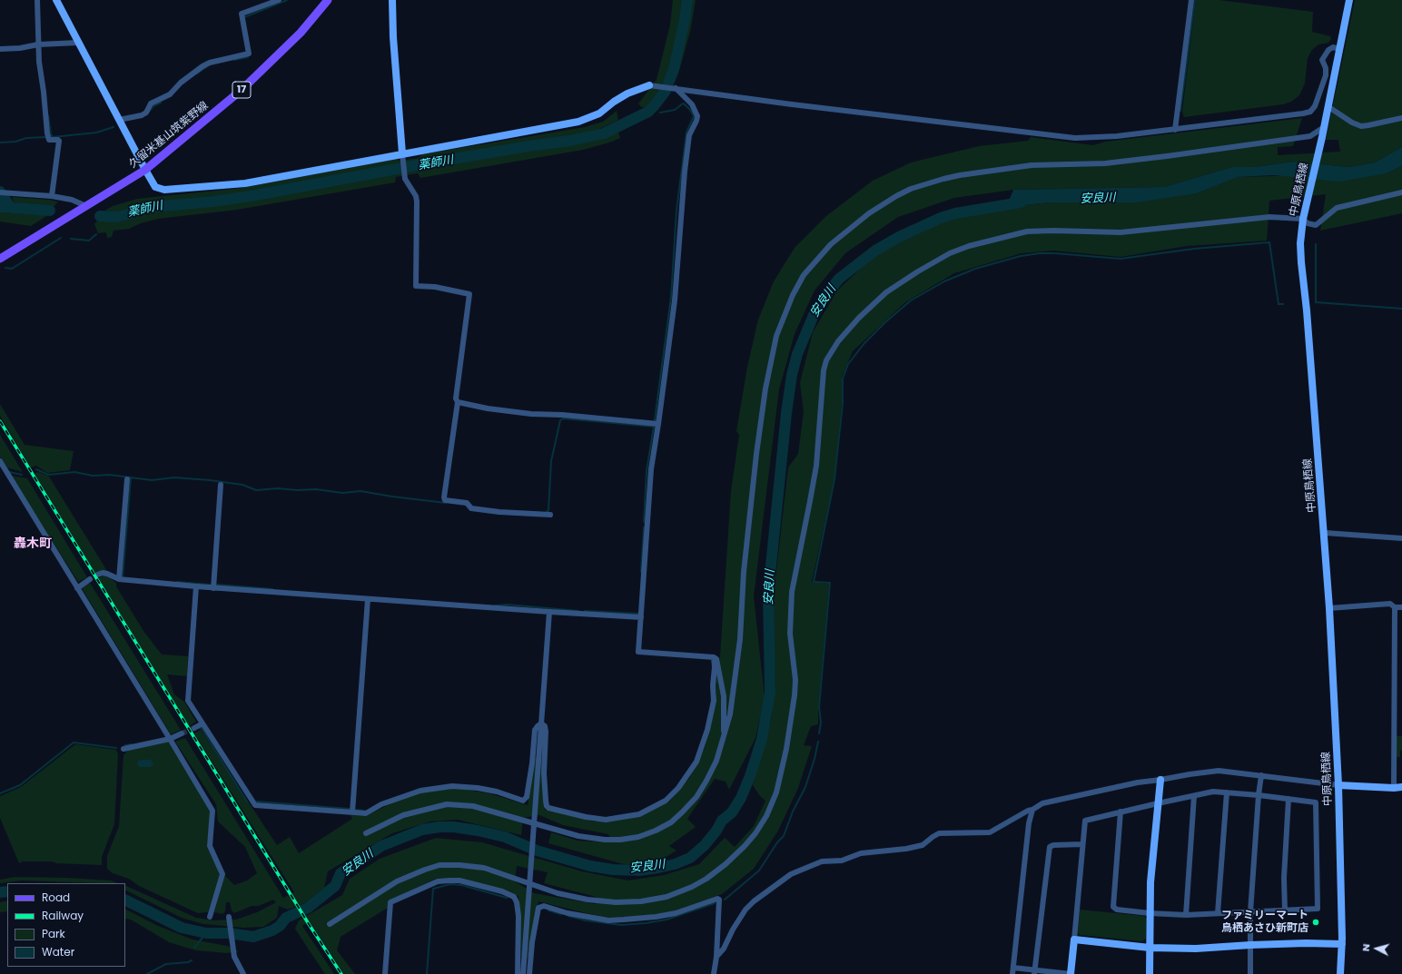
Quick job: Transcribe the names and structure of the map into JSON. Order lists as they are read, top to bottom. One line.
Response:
{"streets":{"main road":["17","久留米基山筑紫野線"],"street":["中原鳥栖線"]},"districts":["轟木町"],"water":["薬師川","安良川"],"places":["ファミリーマート 鳥栖あさひ新町店"],"legend":["Road","Railway","Park","Water"],"north":"left"}
